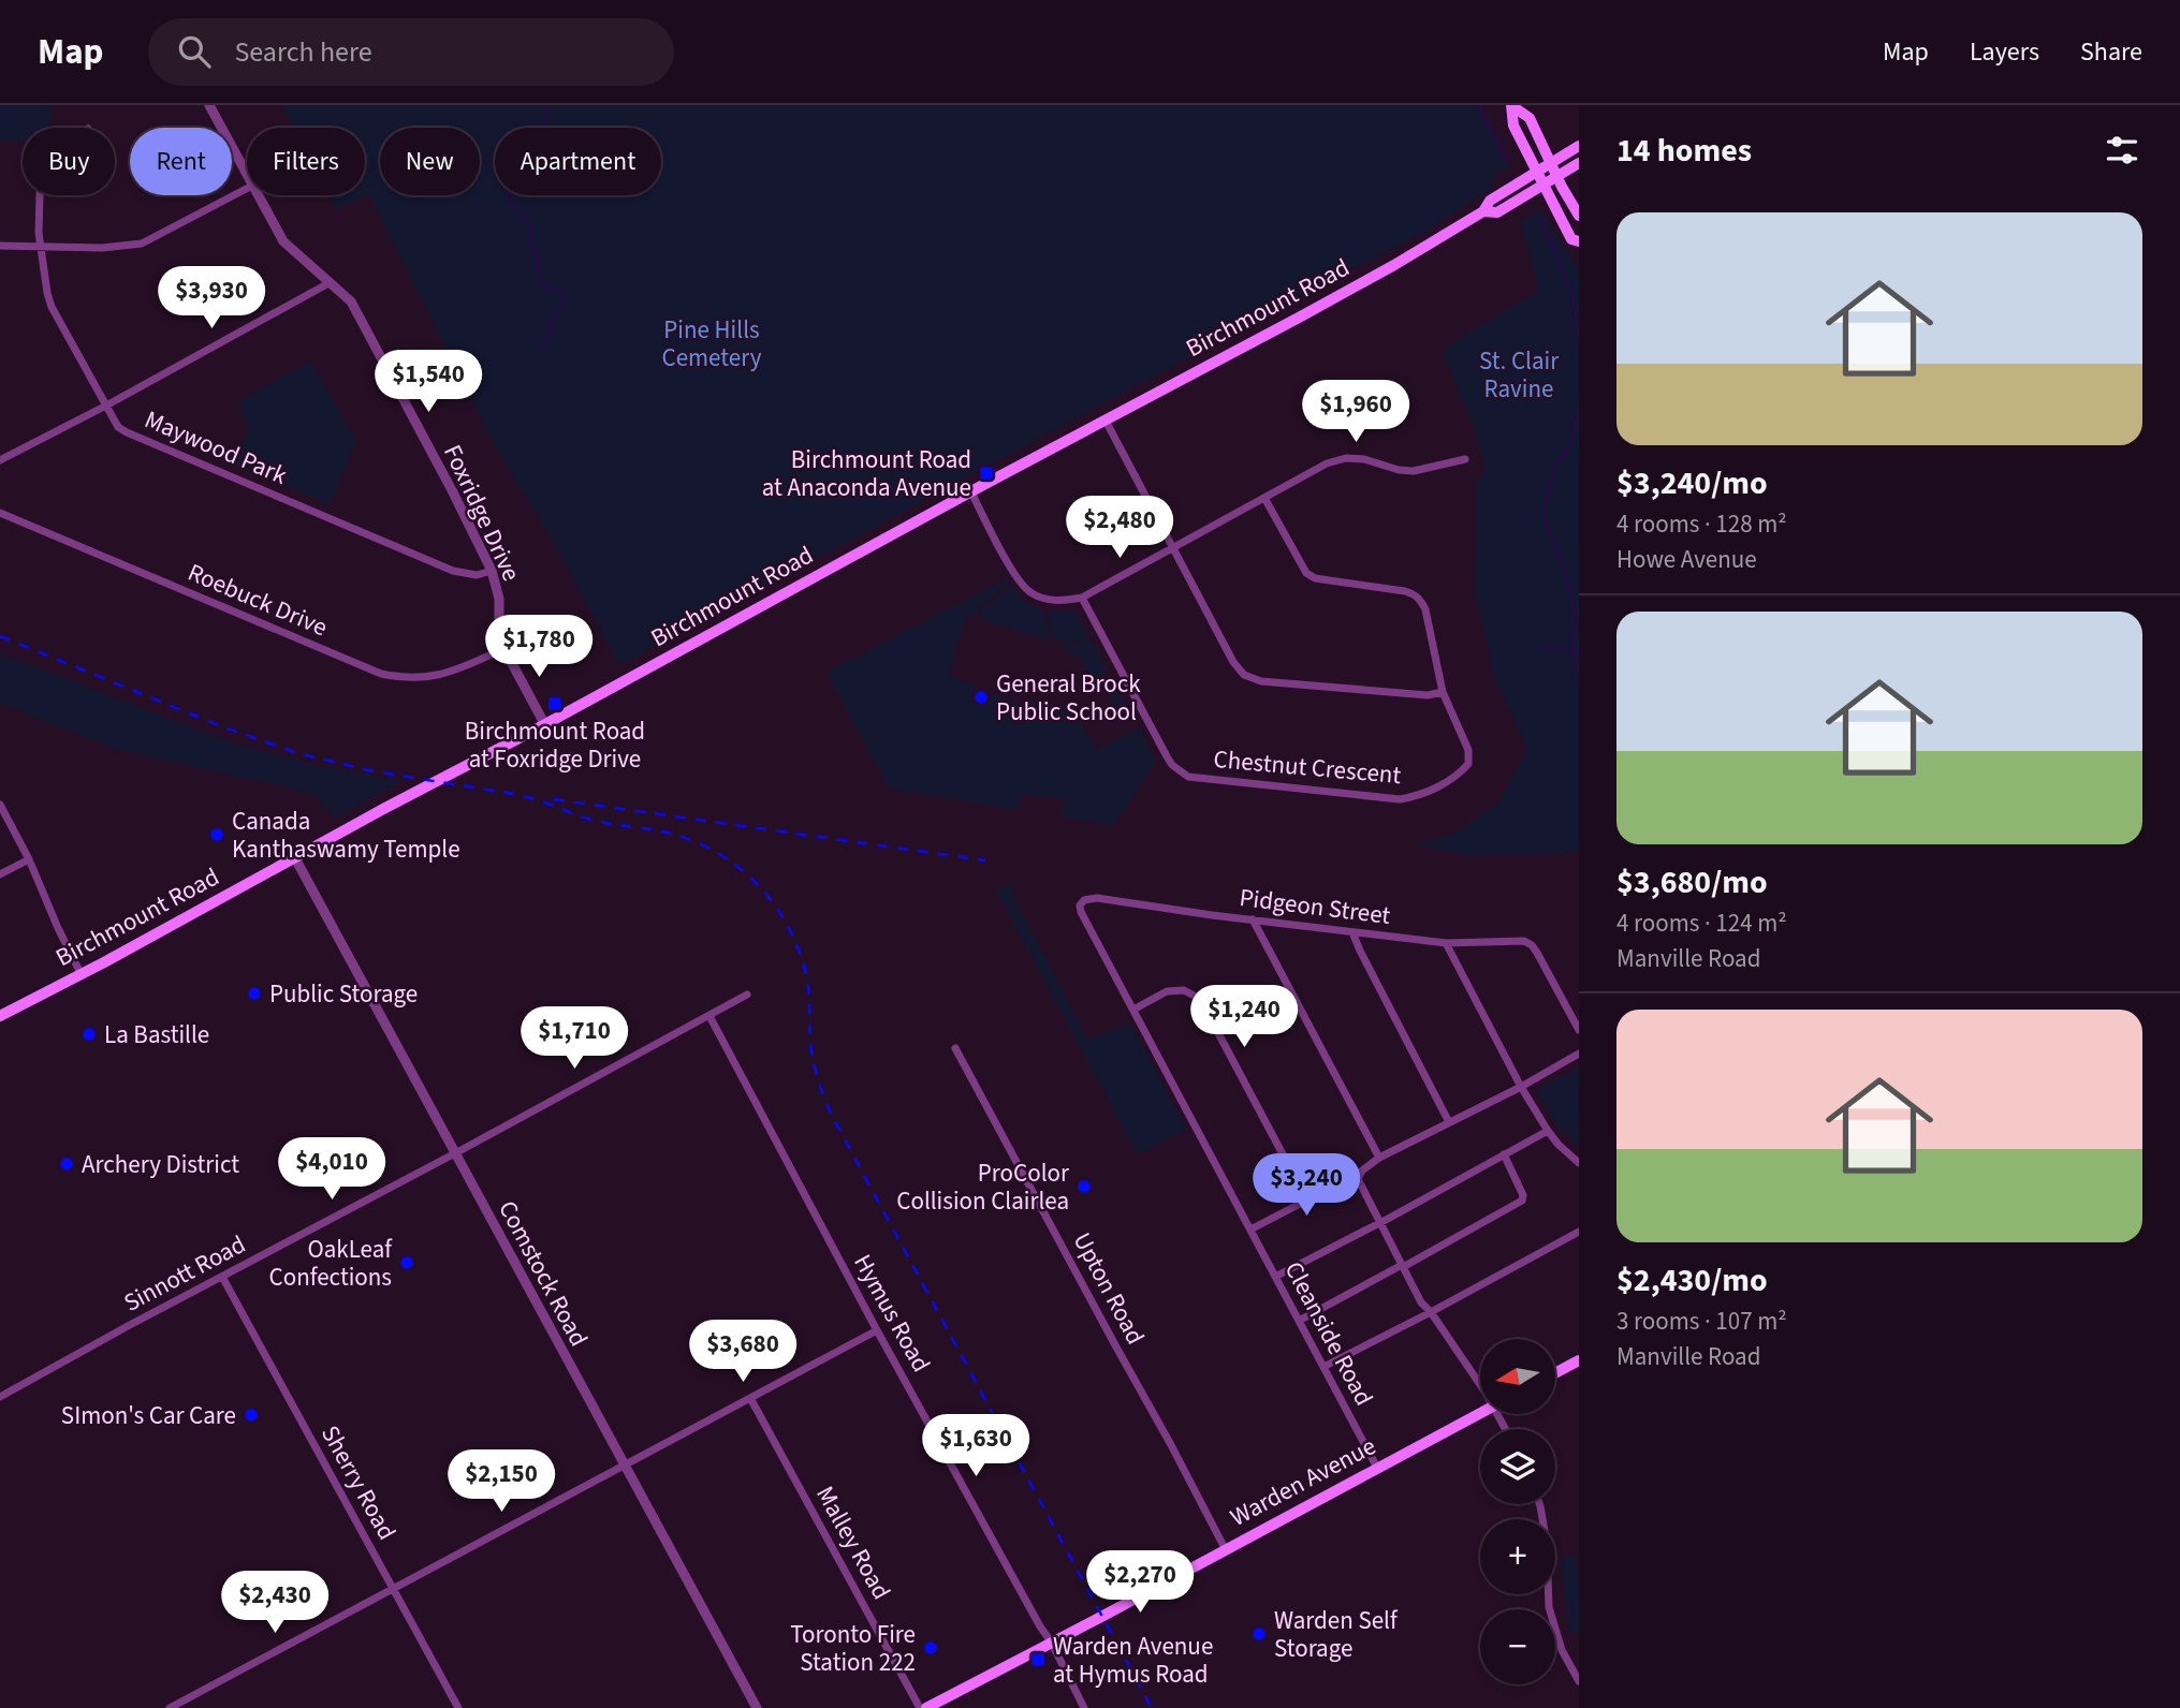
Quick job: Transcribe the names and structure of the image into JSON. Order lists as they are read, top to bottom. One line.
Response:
{"streets":{"main road":["Birchmount Road","Warden Avenue"],"street":["Maywood Park","Foxridge Drive","Roebuck Drive","Chestnut Crescent","Pidgeon Street","Sinnott Road","Comstock Road","Upton Road","Hymus Road","Cleanside Road","Sherry Road","Malley Road"]},"crossings":[["Birchmount Road","Foxridge Drive"],["Birchmount Road","Comstock Road"],["Maywood Park","Foxridge Drive"],["Foxridge Drive","Roebuck Drive"],["Pidgeon Street","Cleanside Road"],["Sinnott Road","Comstock Road"],["Sinnott Road","Hymus Road"],["Sinnott Road","Sherry Road"],["Upton Road","Warden Avenue"],["Hymus Road","Warden Avenue"],["Cleanside Road","Warden Avenue"],["Warden Avenue","Malley Road"]],"parks":["Pine Hills Cemetery","St. Clair Ravine"],"places":{"transit":["Birchmount Road at Anaconda Avenue","Birchmount Road at Foxridge Drive","Warden Avenue at Hymus Road"],"other":["General Brock Public School","Canada Kanthaswamy Temple","Public Storage","La Bastille","Archery District","ProColor Collision Clairlea","OakLeaf Confections","SImon's Car Care","Warden Self Storage","Toronto Fire Station 222"]},"north":"left","page":{"header":"Map","search":"Search here","nav":["Map","Layers","Share"],"heading":"14 homes","chip":["Buy","Rent","Filters","New","Apartment"],"list":[{"name":"$3,240/mo","note":"4 rooms · 128 m² · Howe Avenue"},{"name":"$3,680/mo","note":"4 rooms · 124 m² · Manville Road"},{"name":"$2,430/mo","note":"3 rooms · 107 m² · Manville Road"}],"price":["$3,930","$1,540","$1,960","$2,480","$1,780","$1,240","$1,710","$4,010","$3,240","$3,680","$1,630","$2,150","$2,270","$2,430"],"map_buttons":["+","−"]}}
